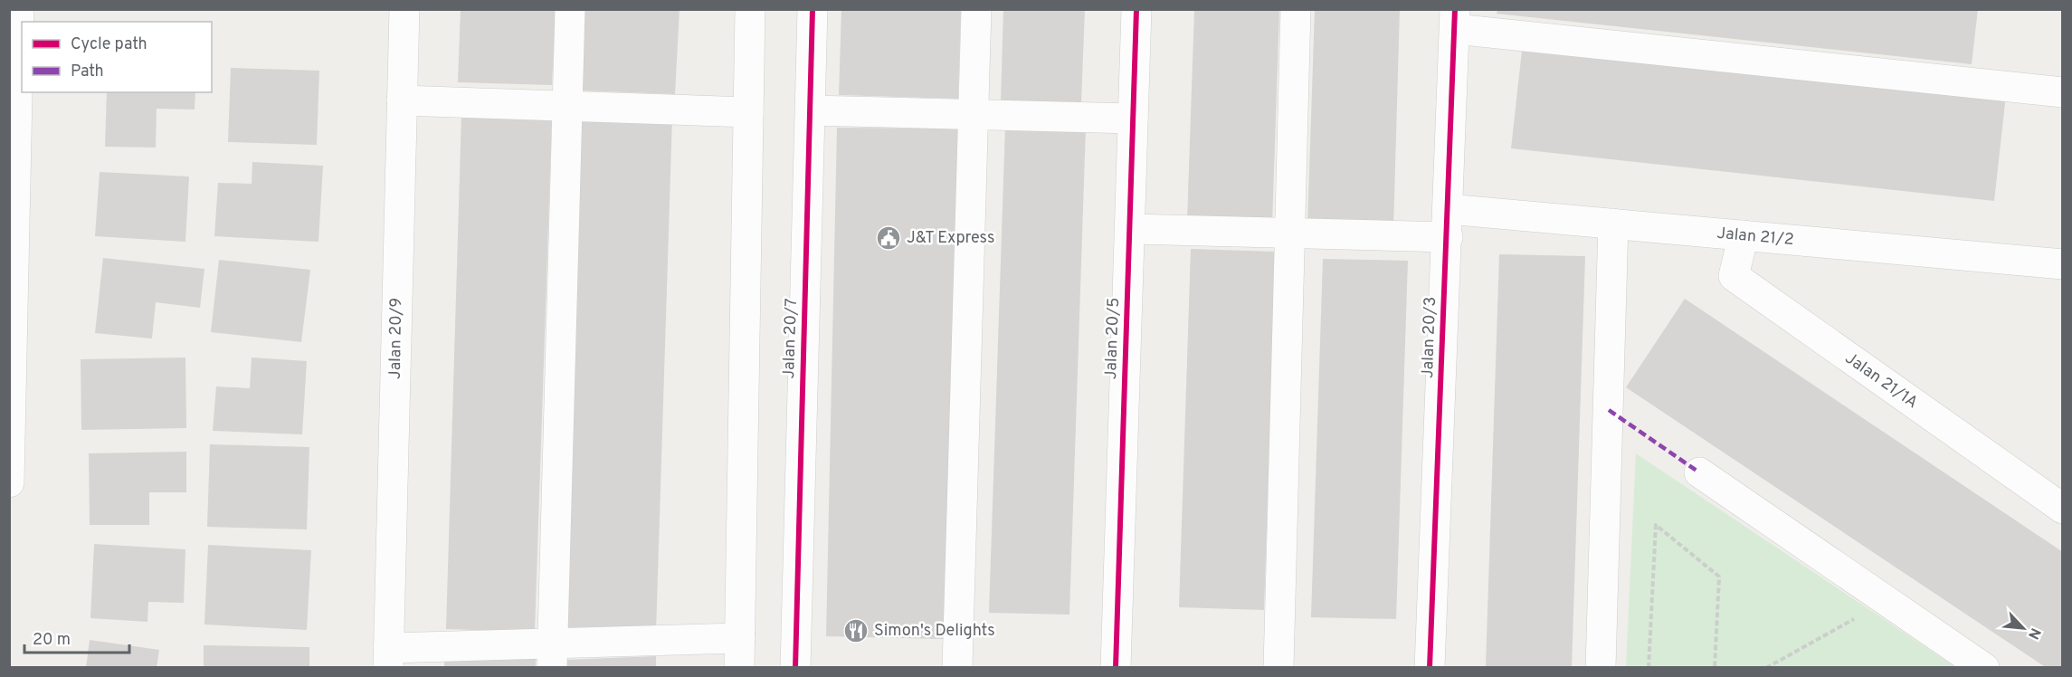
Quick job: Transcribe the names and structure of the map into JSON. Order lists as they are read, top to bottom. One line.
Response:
{"streets":{"street":["Jalan 21/2","Jalan 20/3","Jalan 20/9","Jalan 20/7","Jalan 20/5","Jalan 21/1A"]},"crossings":[["Jalan 21/2","Jalan 20/3"],["Jalan 21/2","Jalan 20/5"],["Jalan 21/2","Jalan 21/1A"]],"places":{"public building":["J&T Express"],"restaurant":["Simon's Delights"]},"legend":["Cycle path","Path"],"scale_bar":"20 m","north":"bottom right"}
